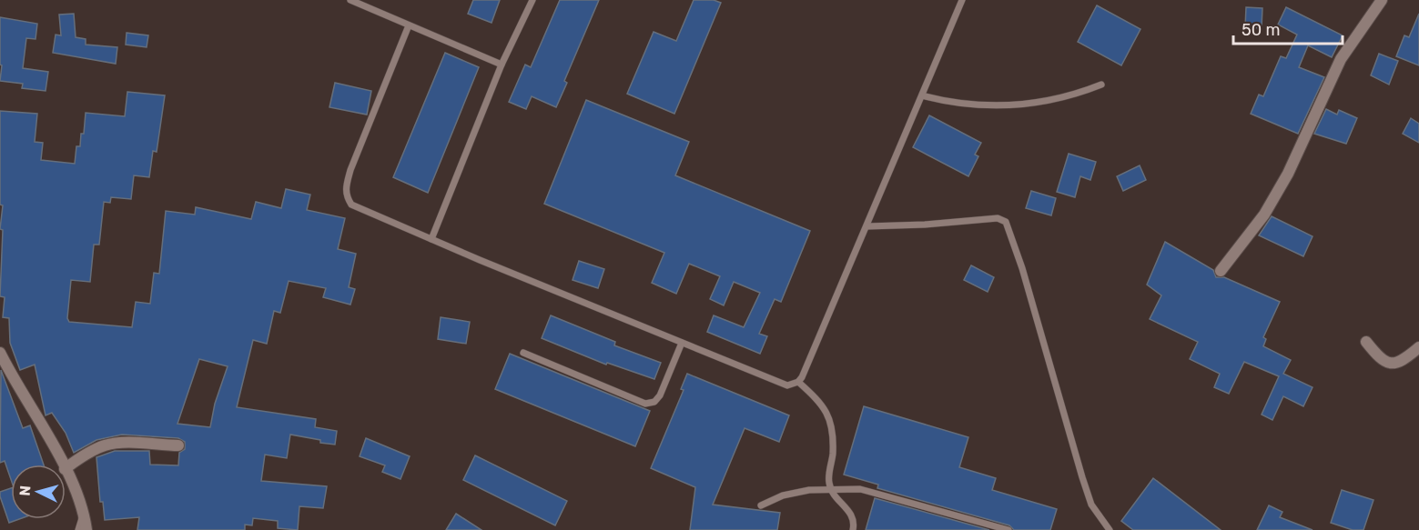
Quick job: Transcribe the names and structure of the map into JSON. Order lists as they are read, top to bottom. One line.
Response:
{"scale_bar":"50 m","north":"left"}
